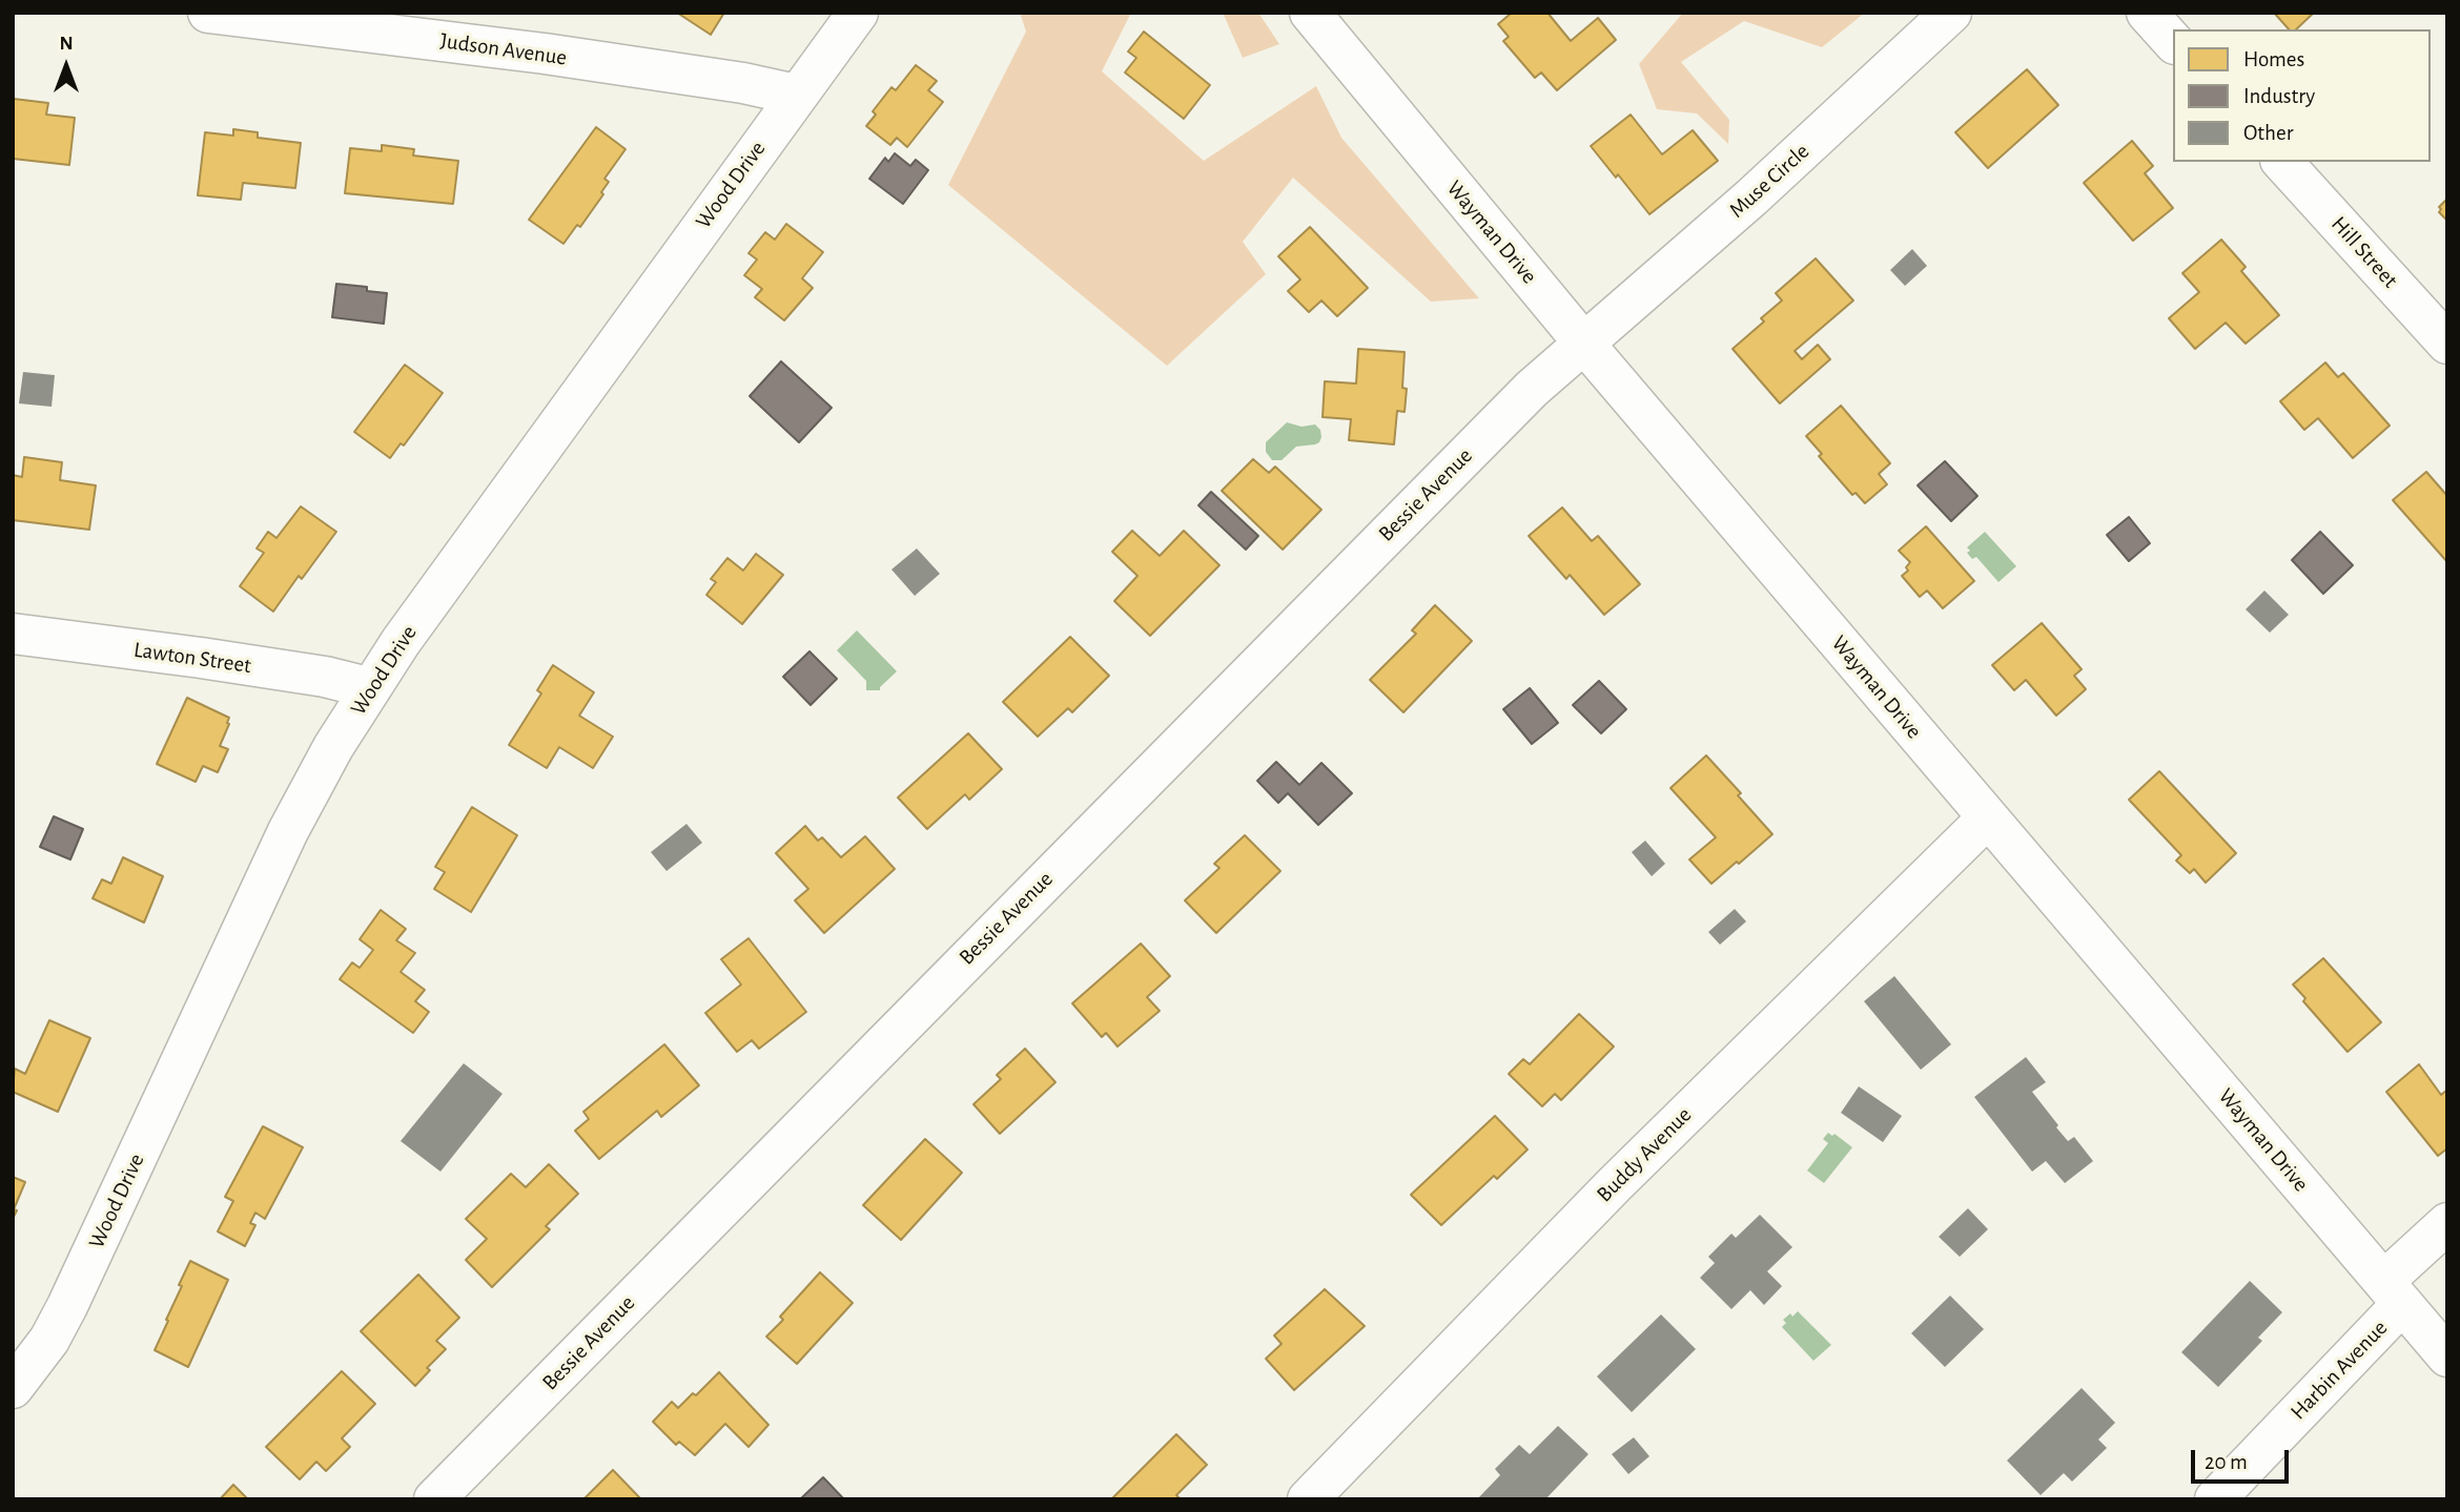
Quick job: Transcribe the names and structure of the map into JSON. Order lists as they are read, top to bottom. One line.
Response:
{"streets":{"street":["Judson Avenue","Muse Circle","Wood Drive","Wayman Drive","Hill Street","Bessie Avenue","Lawton Street","Buddy Avenue","Harbin Avenue"]},"crossings":[["Judson Avenue","Wood Drive"],["Muse Circle","Wayman Drive"],["Muse Circle","Bessie Avenue"],["Wood Drive","Lawton Street"],["Wayman Drive","Bessie Avenue"],["Wayman Drive","Buddy Avenue"],["Wayman Drive","Harbin Avenue"]],"legend":["Homes","Industry","Other"],"scale_bar":"20 m","north":"top"}
